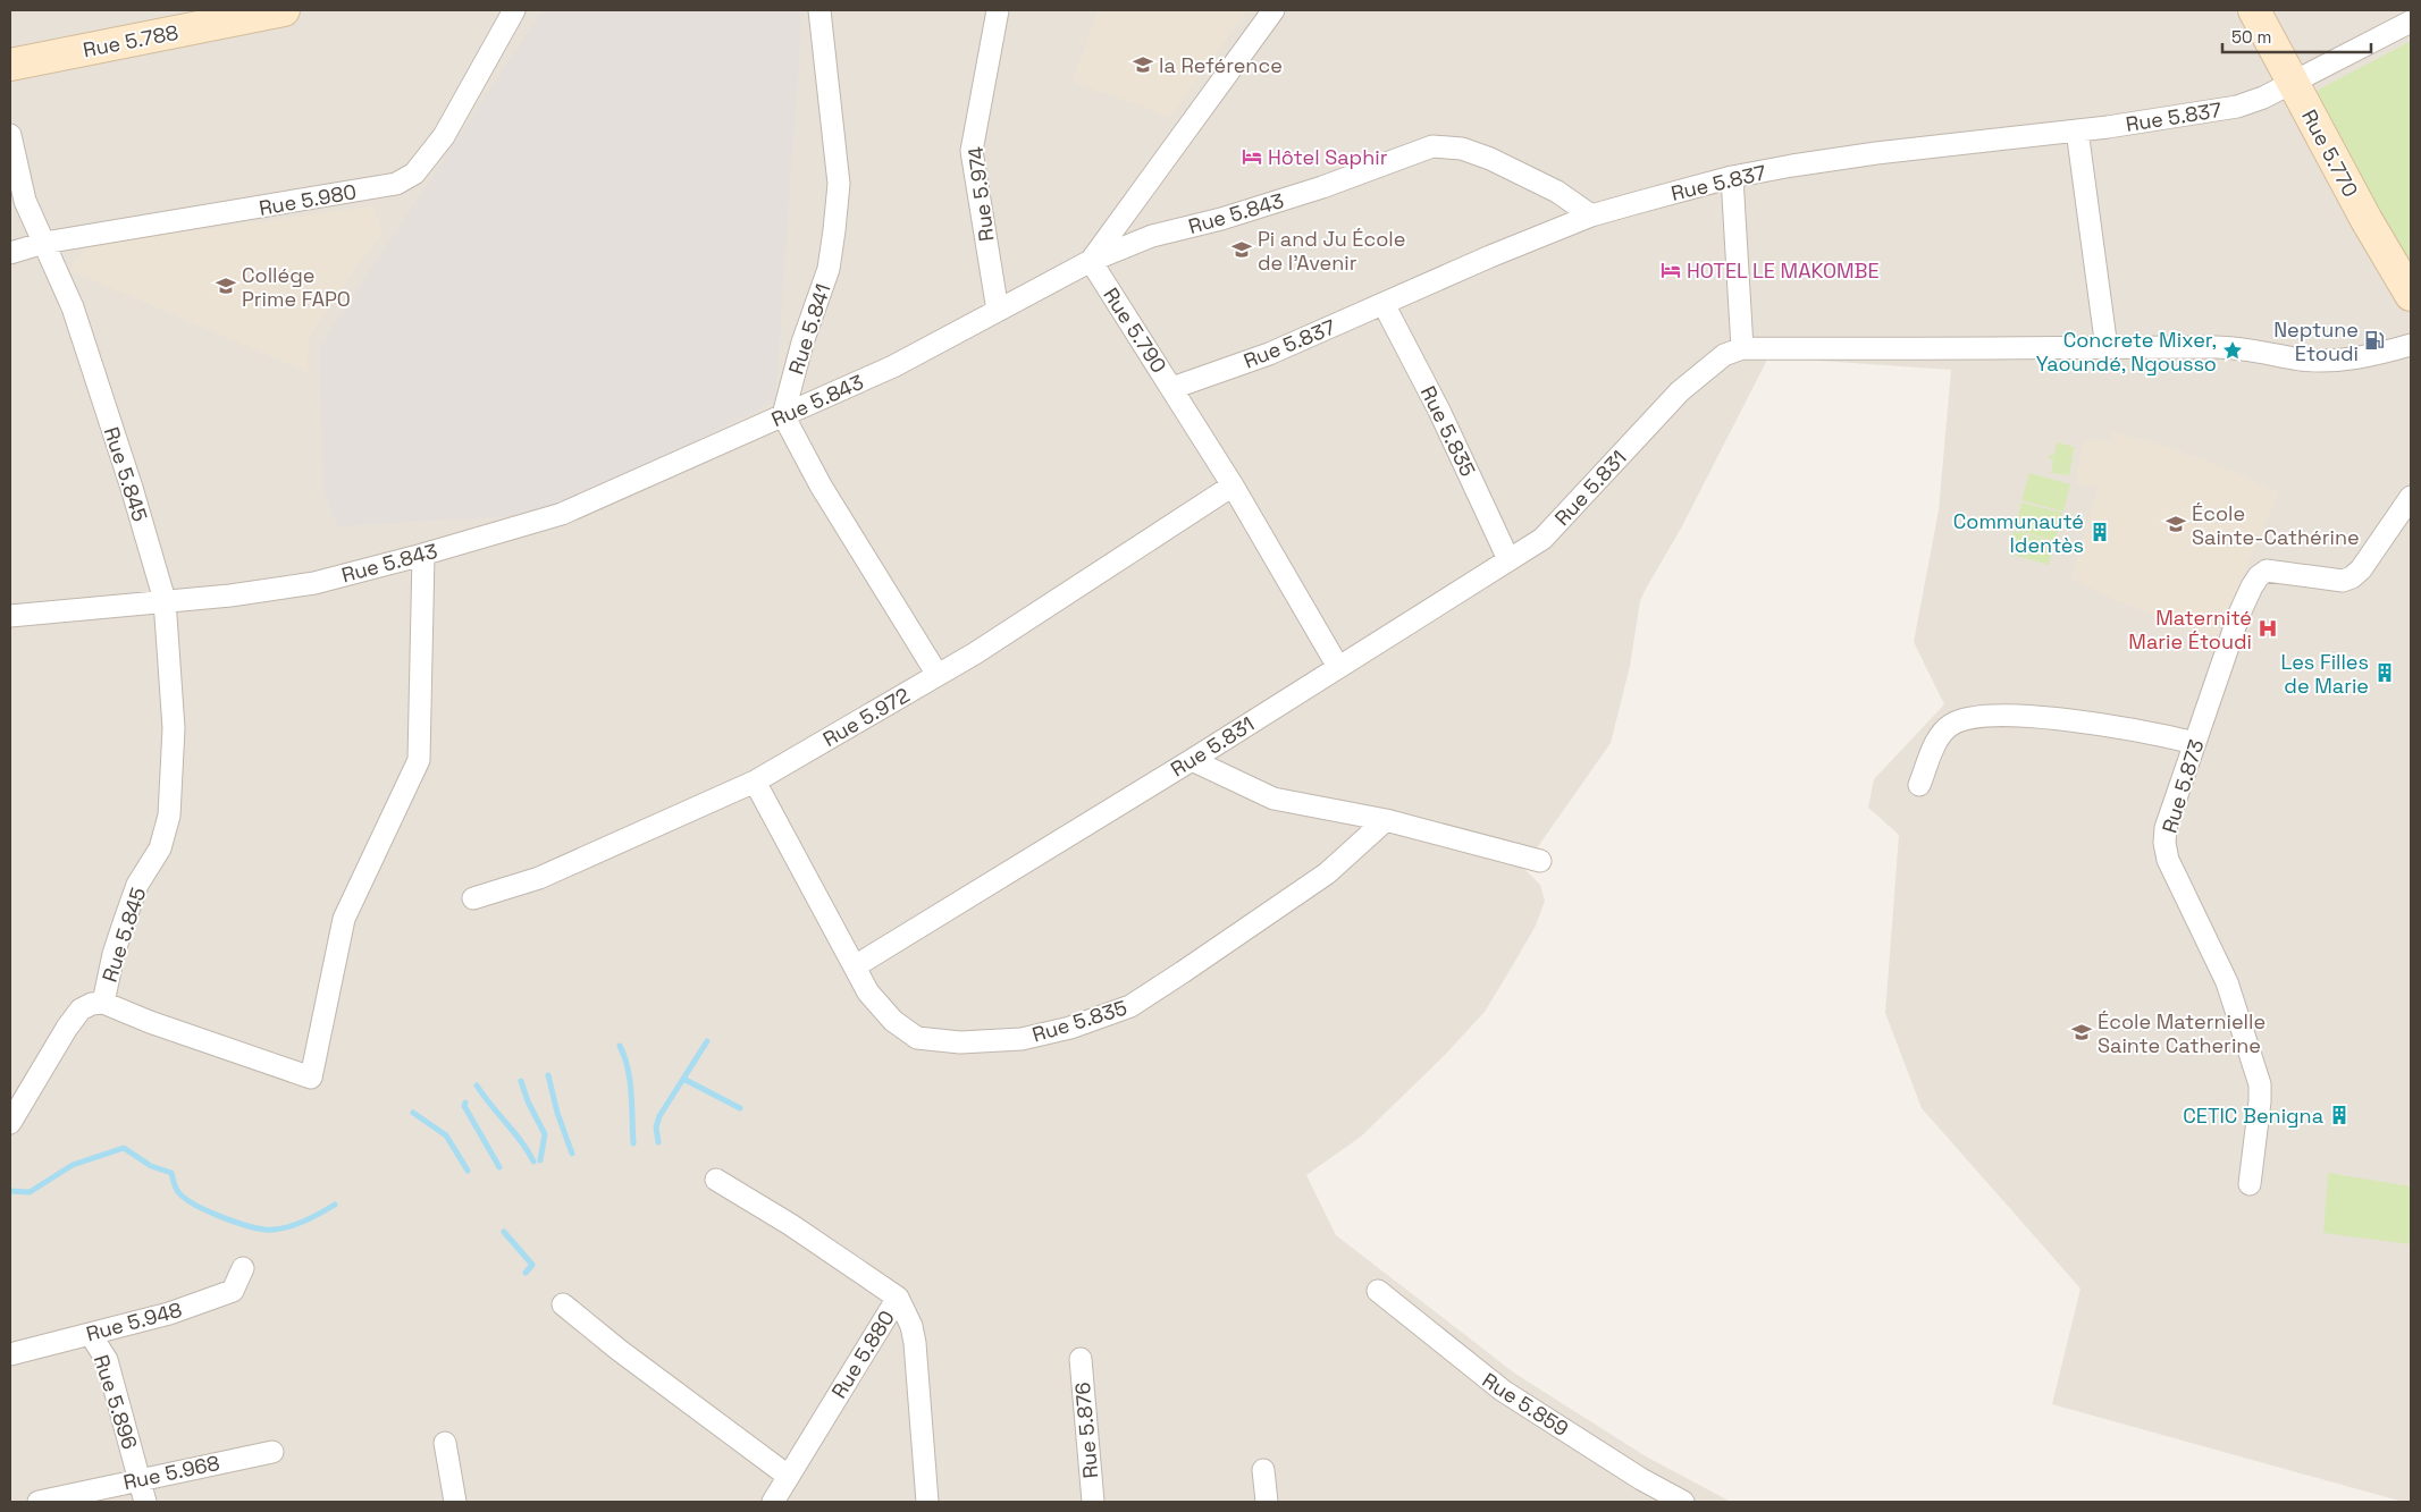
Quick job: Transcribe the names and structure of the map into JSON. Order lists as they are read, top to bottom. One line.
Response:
{"streets":{"main road":["Rue 5.788","Rue 5.770"],"street":["Rue 5.837","Rue 5.974","Rue 5.980","Rue 5.843","Rue 5.841","Rue 5.790","Rue 5.835","Rue 5.845","Rue 5.831","Rue 5.972","Rue 5.873","Rue 5.948","Rue 5.880","Rue 5.896","Rue 5.859","Rue 5.876","Rue 5.968"]},"crossings":[["Rue 5.837","Rue 5.770"],["Rue 5.837","Rue 5.843"],["Rue 5.837","Rue 5.790"],["Rue 5.837","Rue 5.835"],["Rue 5.974","Rue 5.843"],["Rue 5.980","Rue 5.845"],["Rue 5.843","Rue 5.841"],["Rue 5.843","Rue 5.790"],["Rue 5.843","Rue 5.845"],["Rue 5.790","Rue 5.831"],["Rue 5.790","Rue 5.972"],["Rue 5.835","Rue 5.831"],["Rue 5.835","Rue 5.972"],["Rue 5.948","Rue 5.896"],["Rue 5.896","Rue 5.968"]],"places":{"school or university":["la Reférence","Pi and Ju École de l'Avenir","Collége Prime FAPO","École Sainte-Cathérine","École Maternielle Sainte Catherine"],"hotel":["Hôtel Saphir","HOTEL LE MAKOMBE"],"fuel station":["Neptune Etoudi"],"place":["Concrete Mixer, Yaoundé, Ngousso"],"building":["Communauté Identès","Les Filles de Marie","CETIC Benigna"],"hospital":["Maternité Marie Étoudi"]},"scale_bar":"50 m"}
